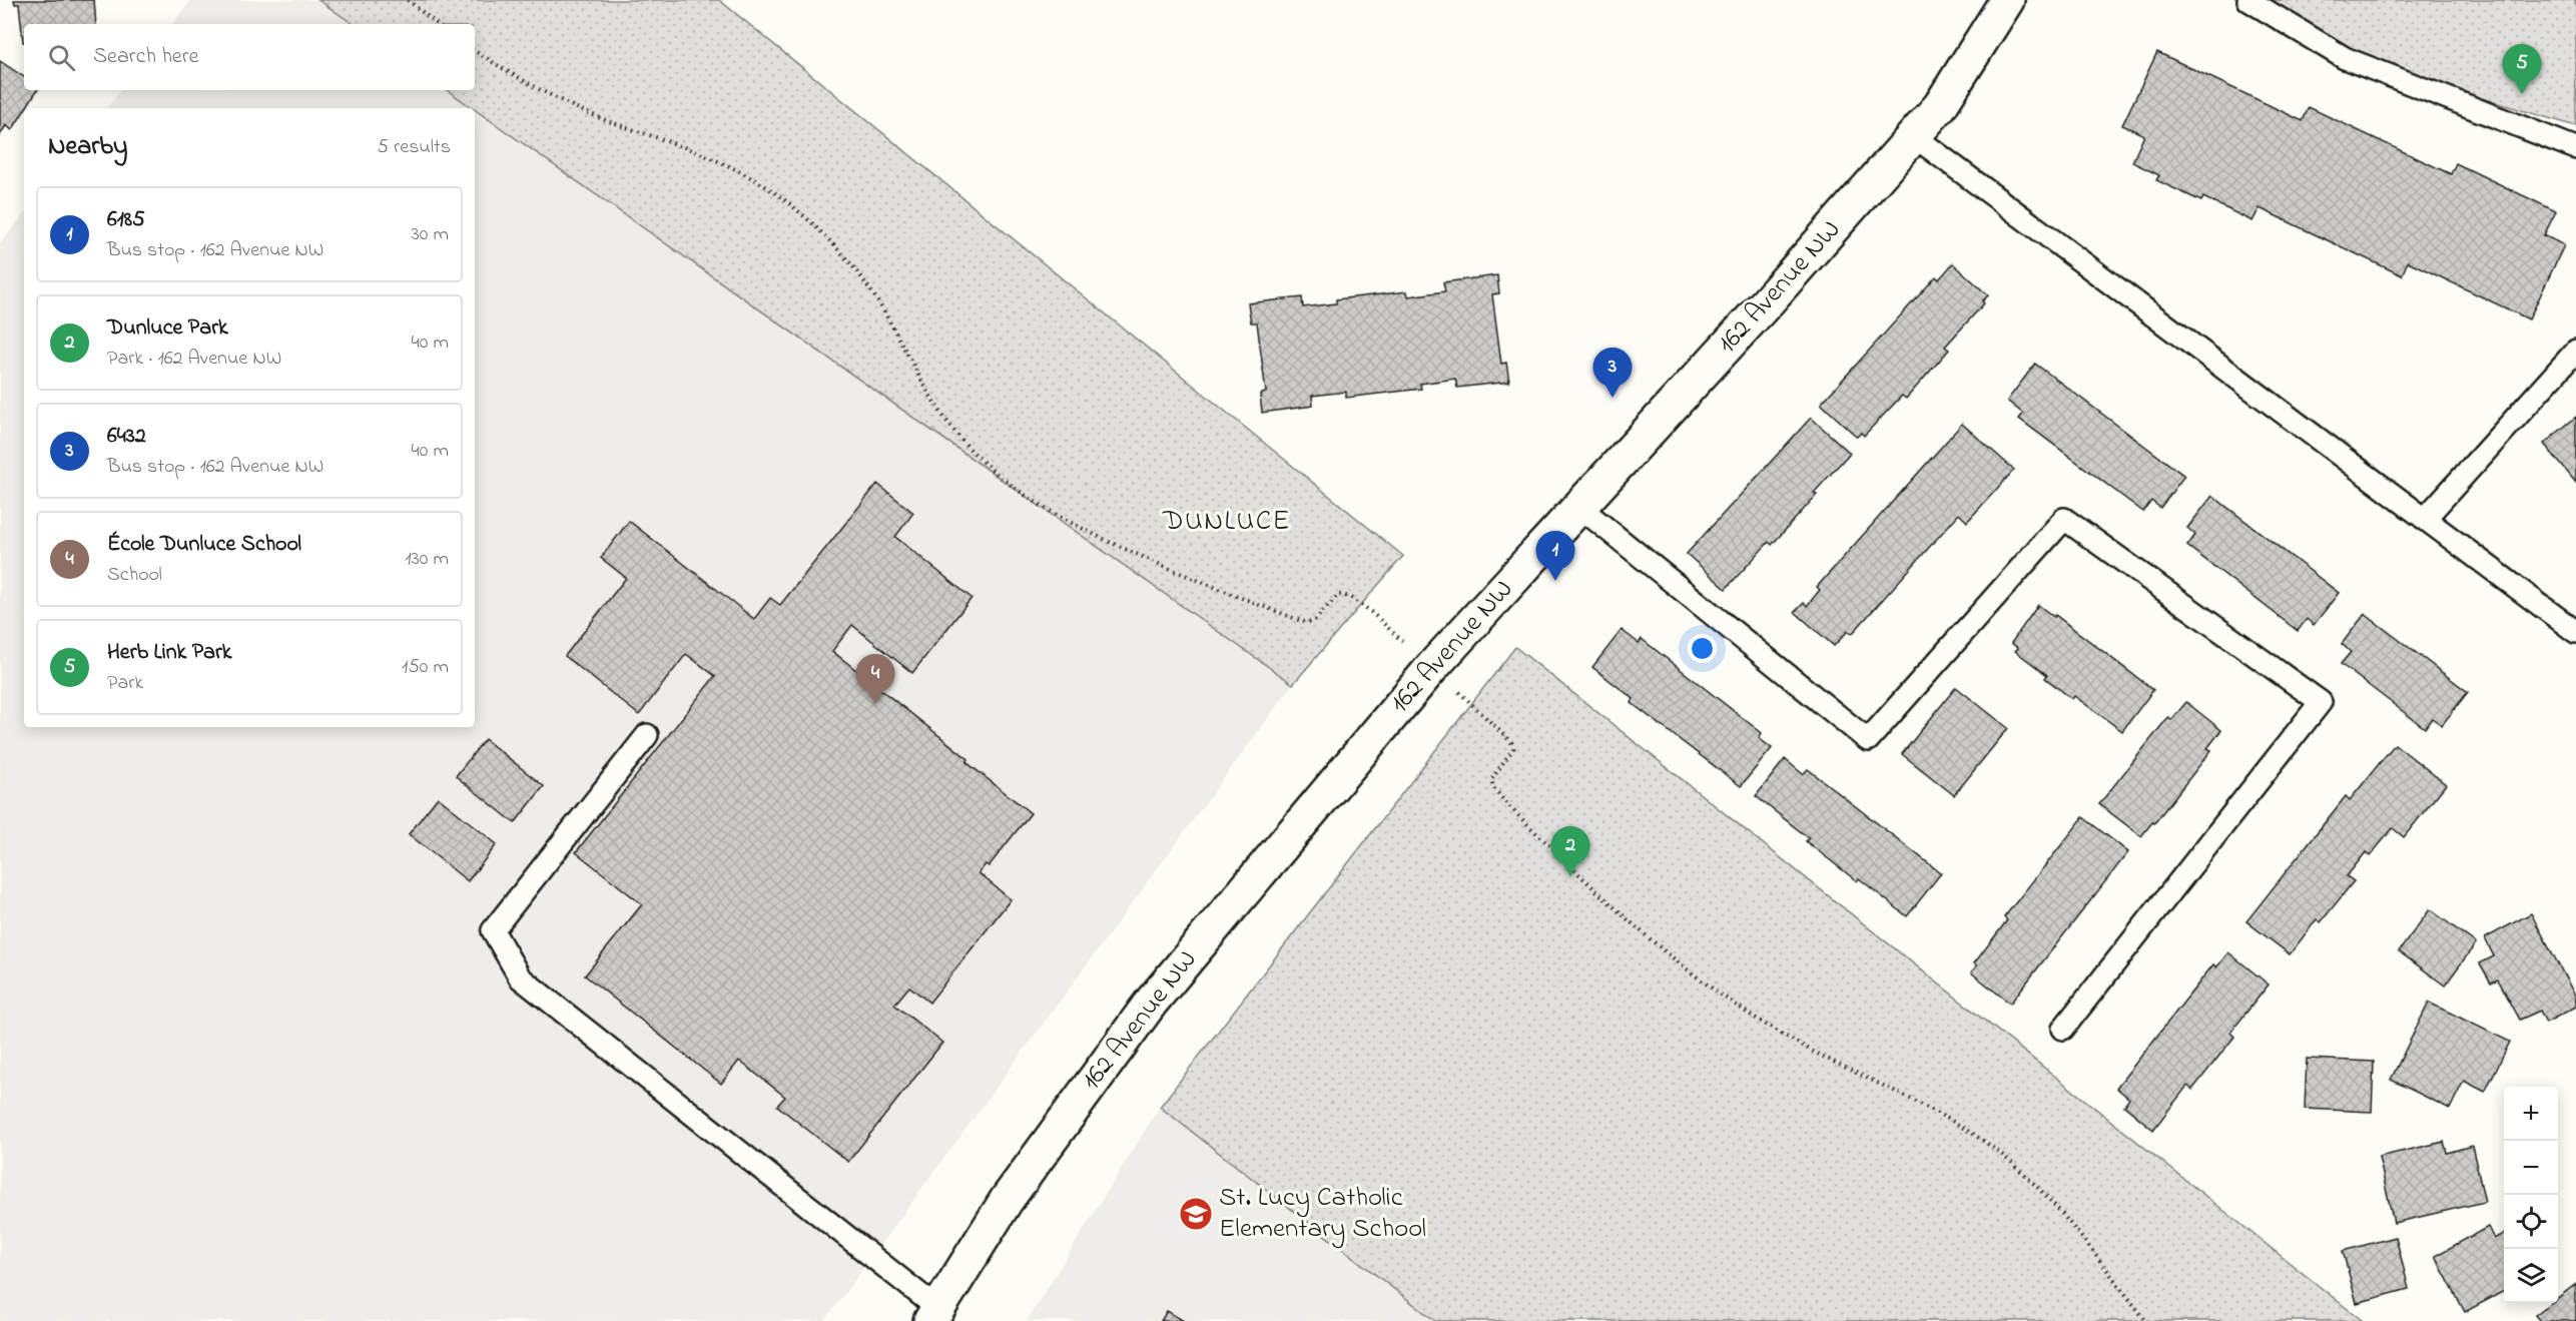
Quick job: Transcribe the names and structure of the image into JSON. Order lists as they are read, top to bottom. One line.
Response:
{"streets":{"street":["162 Avenue NW"]},"districts":["DUNLUCE"],"places":{"school or university":["St. Lucy Catholic Elementary School"]},"page":{"search":"Search here","pins":["5","3","1","4","2"],"heading":["Nearby","5 results"],"list":[{"mark":"1","name":"6185","note":"Bus stop · 162 Avenue NW","value":"30 m"},{"mark":"2","name":"Dunluce Park","note":"Park · 162 Avenue NW","value":"40 m"},{"mark":"3","name":"6432","note":"Bus stop · 162 Avenue NW","value":"40 m"},{"mark":"4","name":"École Dunluce School","note":"School","value":"130 m"},{"mark":"5","name":"Herb Link Park","note":"Park","value":"150 m"}],"map_buttons":["+","−"]}}
